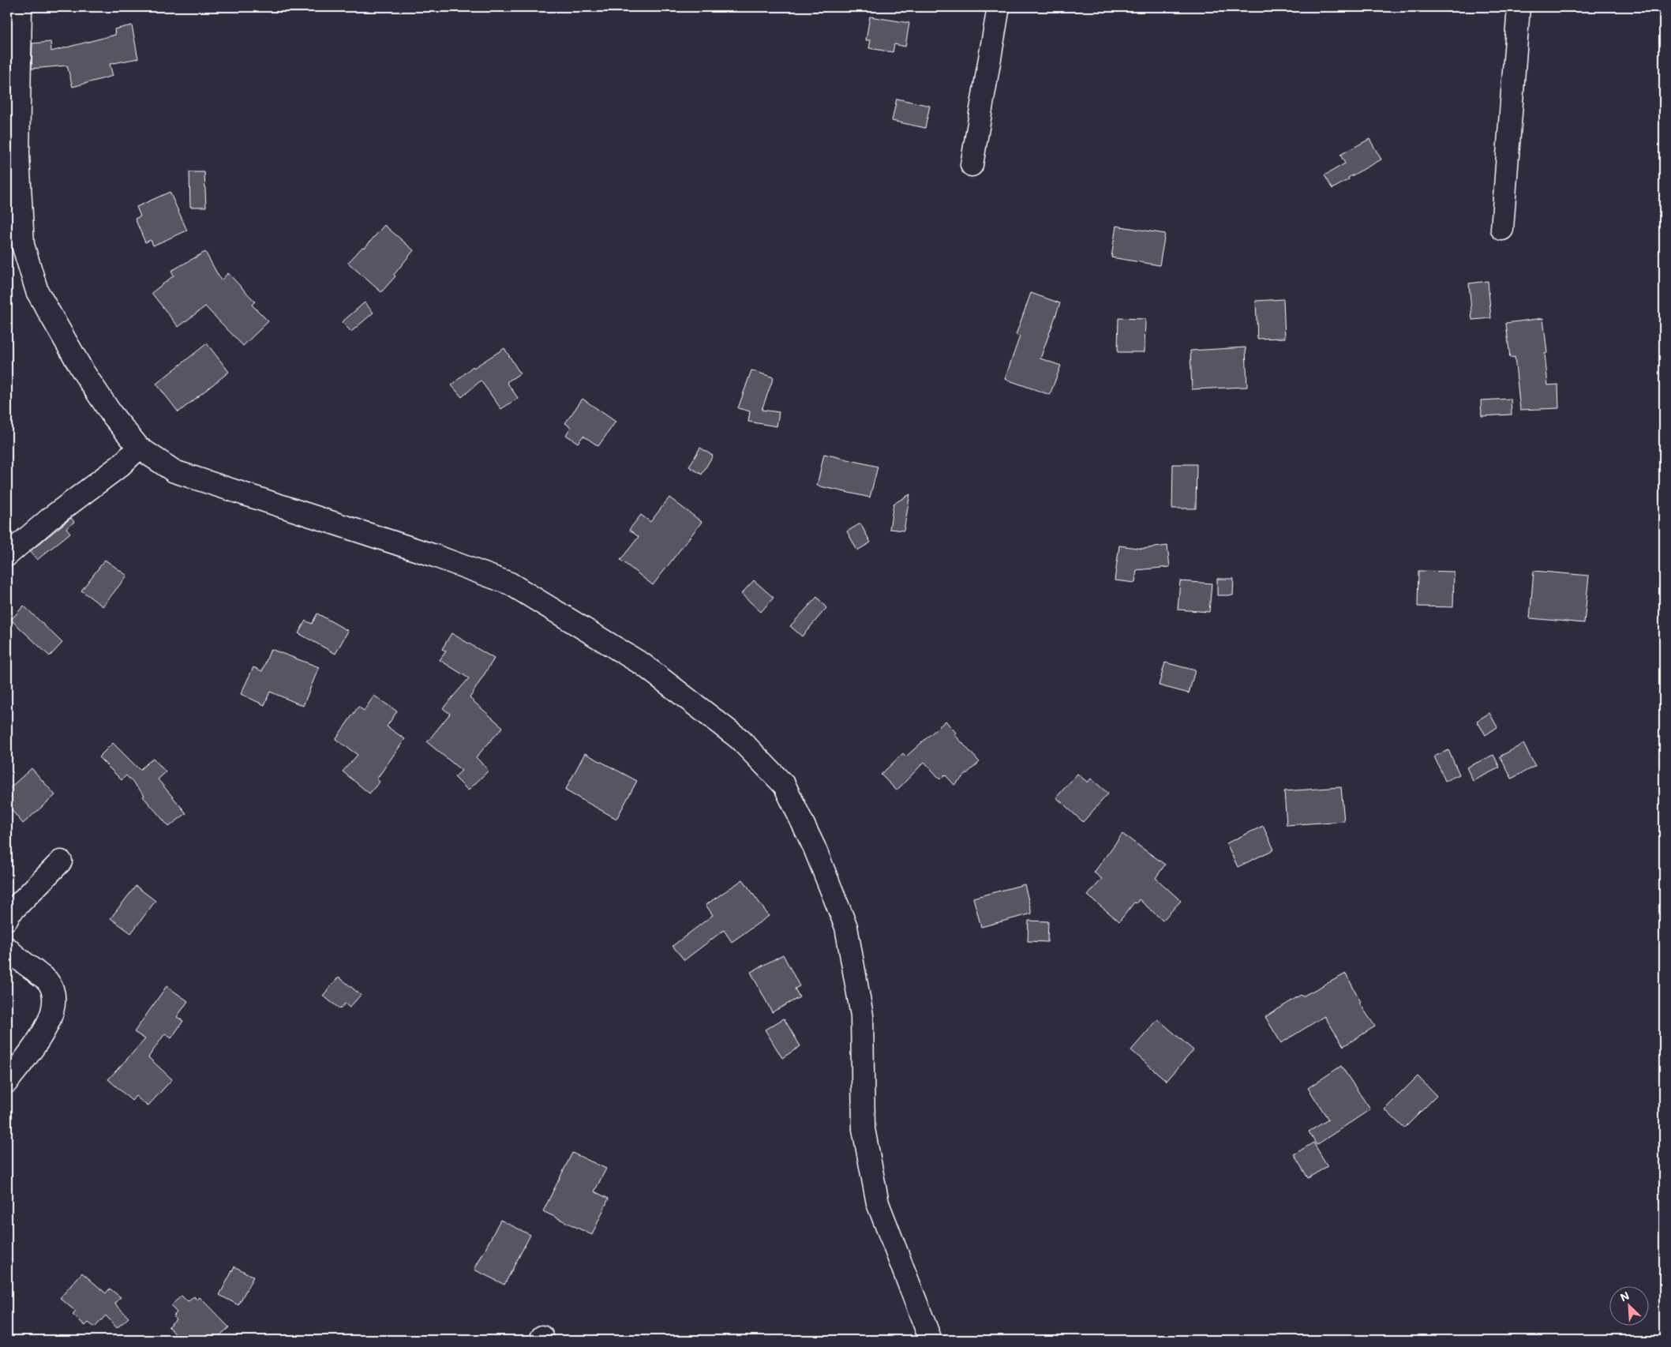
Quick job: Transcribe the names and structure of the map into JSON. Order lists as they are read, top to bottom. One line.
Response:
{"north":"top left"}
